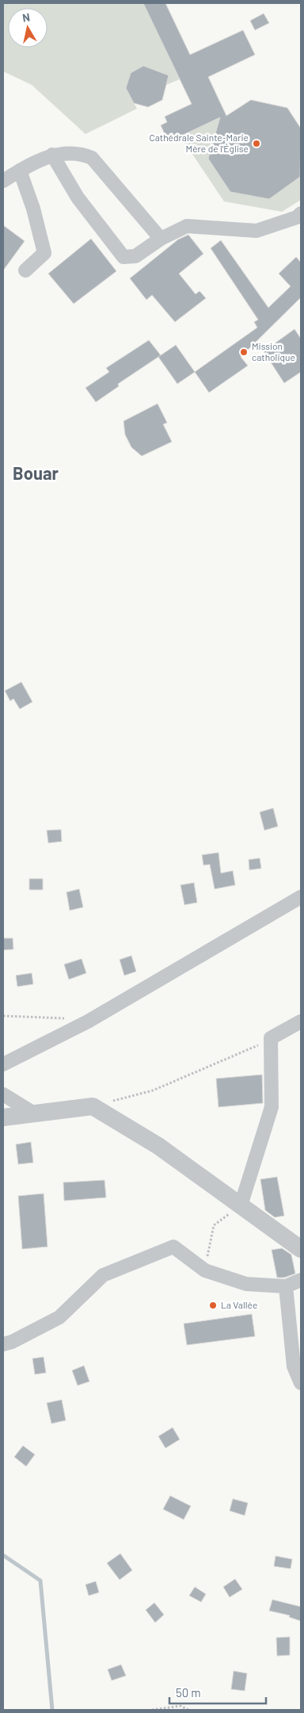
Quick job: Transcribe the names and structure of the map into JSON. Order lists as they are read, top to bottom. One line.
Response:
{"districts":["Bouar"],"places":["Cathédrale Sainte-Marie Mère de l'Église","Mission catholique","La Vallée"],"scale_bar":"50 m","north":"top"}
